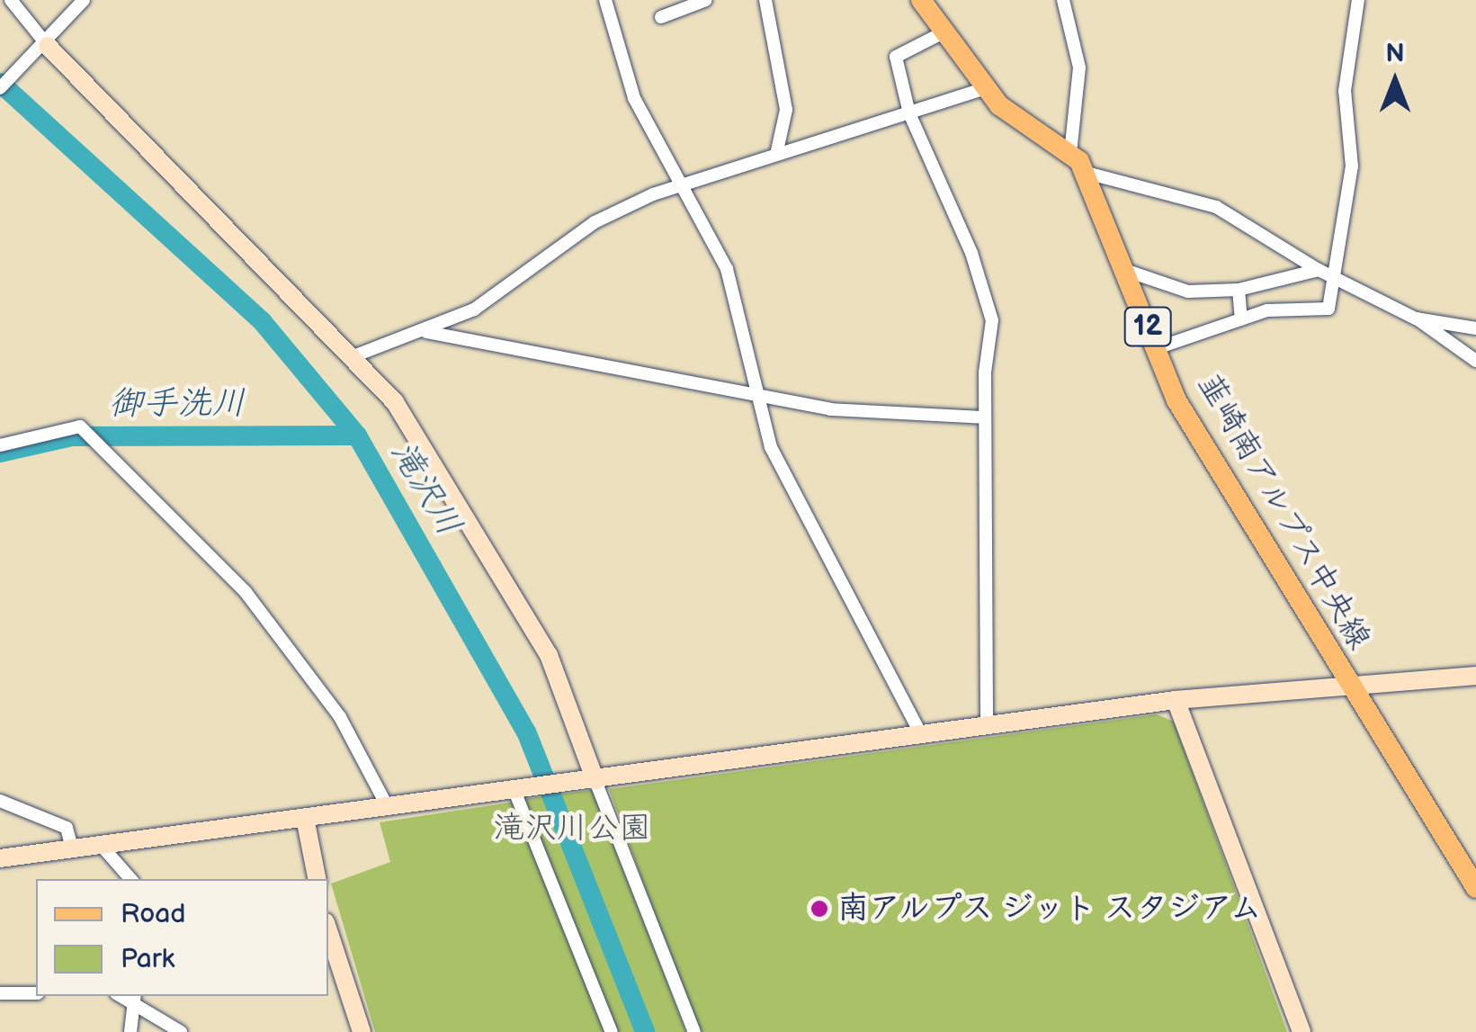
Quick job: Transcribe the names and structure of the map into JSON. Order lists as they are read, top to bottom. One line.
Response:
{"streets":{"main road":["12","韮崎南アルプス中央線"]},"water":["御手洗川","滝沢川"],"parks":["滝沢川公園"],"places":["南アルプス ジット スタジアム"],"legend":["Road","Park"],"north":"top"}
